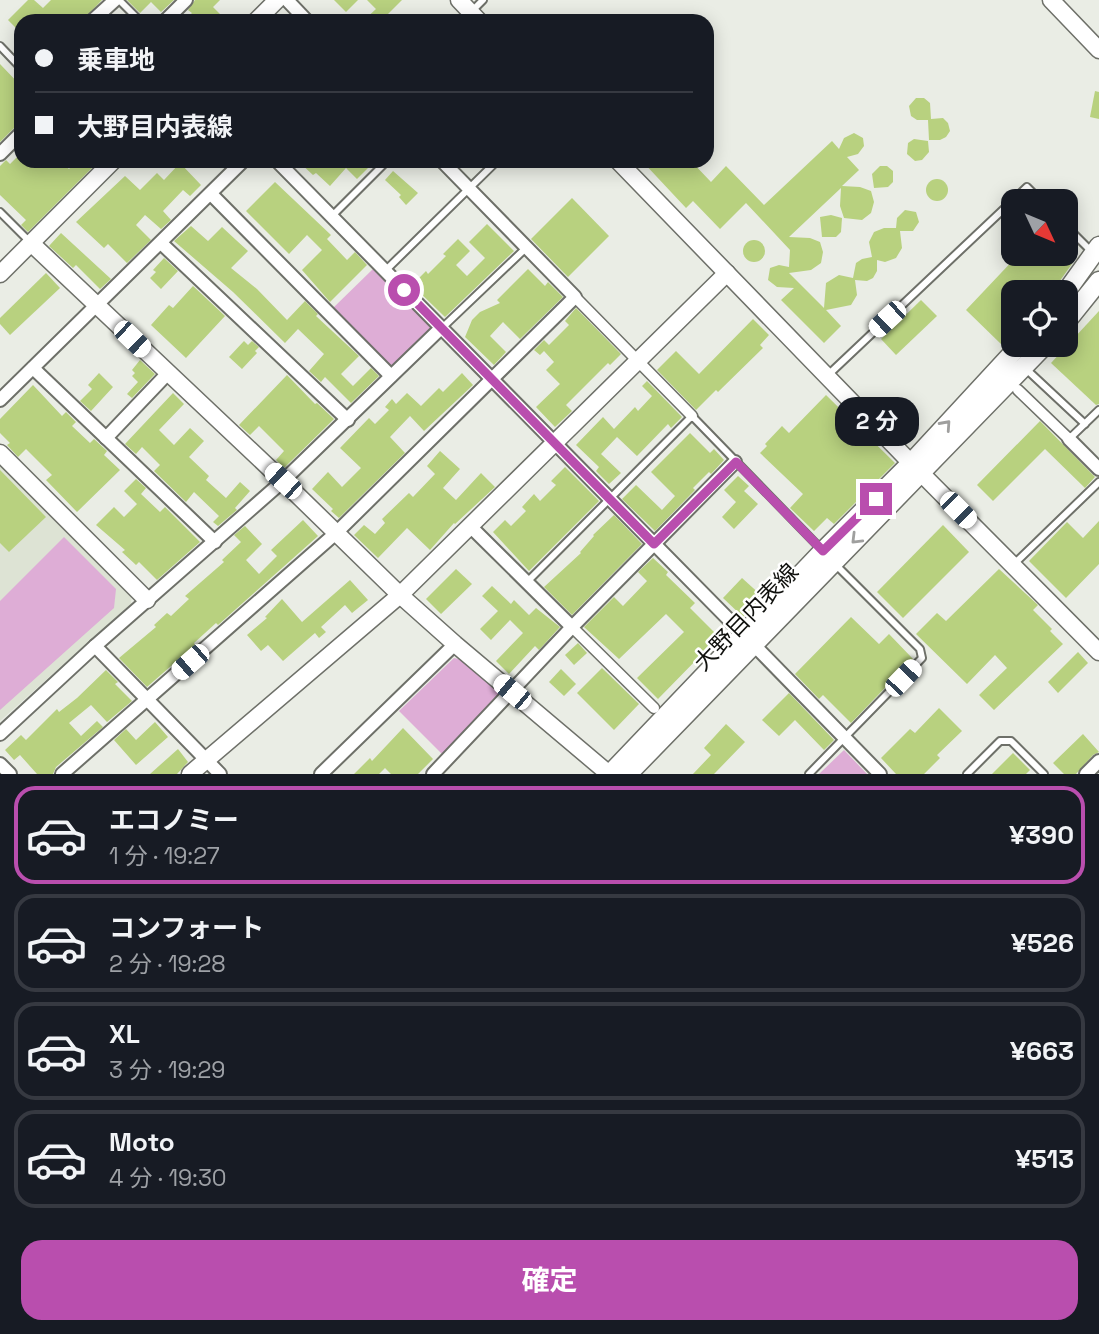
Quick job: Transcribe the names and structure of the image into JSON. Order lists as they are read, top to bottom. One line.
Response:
{"streets":{"main road":["大野目内表線"]},"north":"bottom right","page":{"banner":["乗車地","大野目内表線"],"bubble":"2 分","list":[{"name":"エコノミー","note":"1 分 · 19:27","value":"¥390"},{"name":"コンフォート","note":"2 分 · 19:28","value":"¥526"},{"name":"XL","note":"3 分 · 19:29","value":"¥663"},{"name":"Moto","note":"4 分 · 19:30","value":"¥513"}],"buttons":"確定"}}
